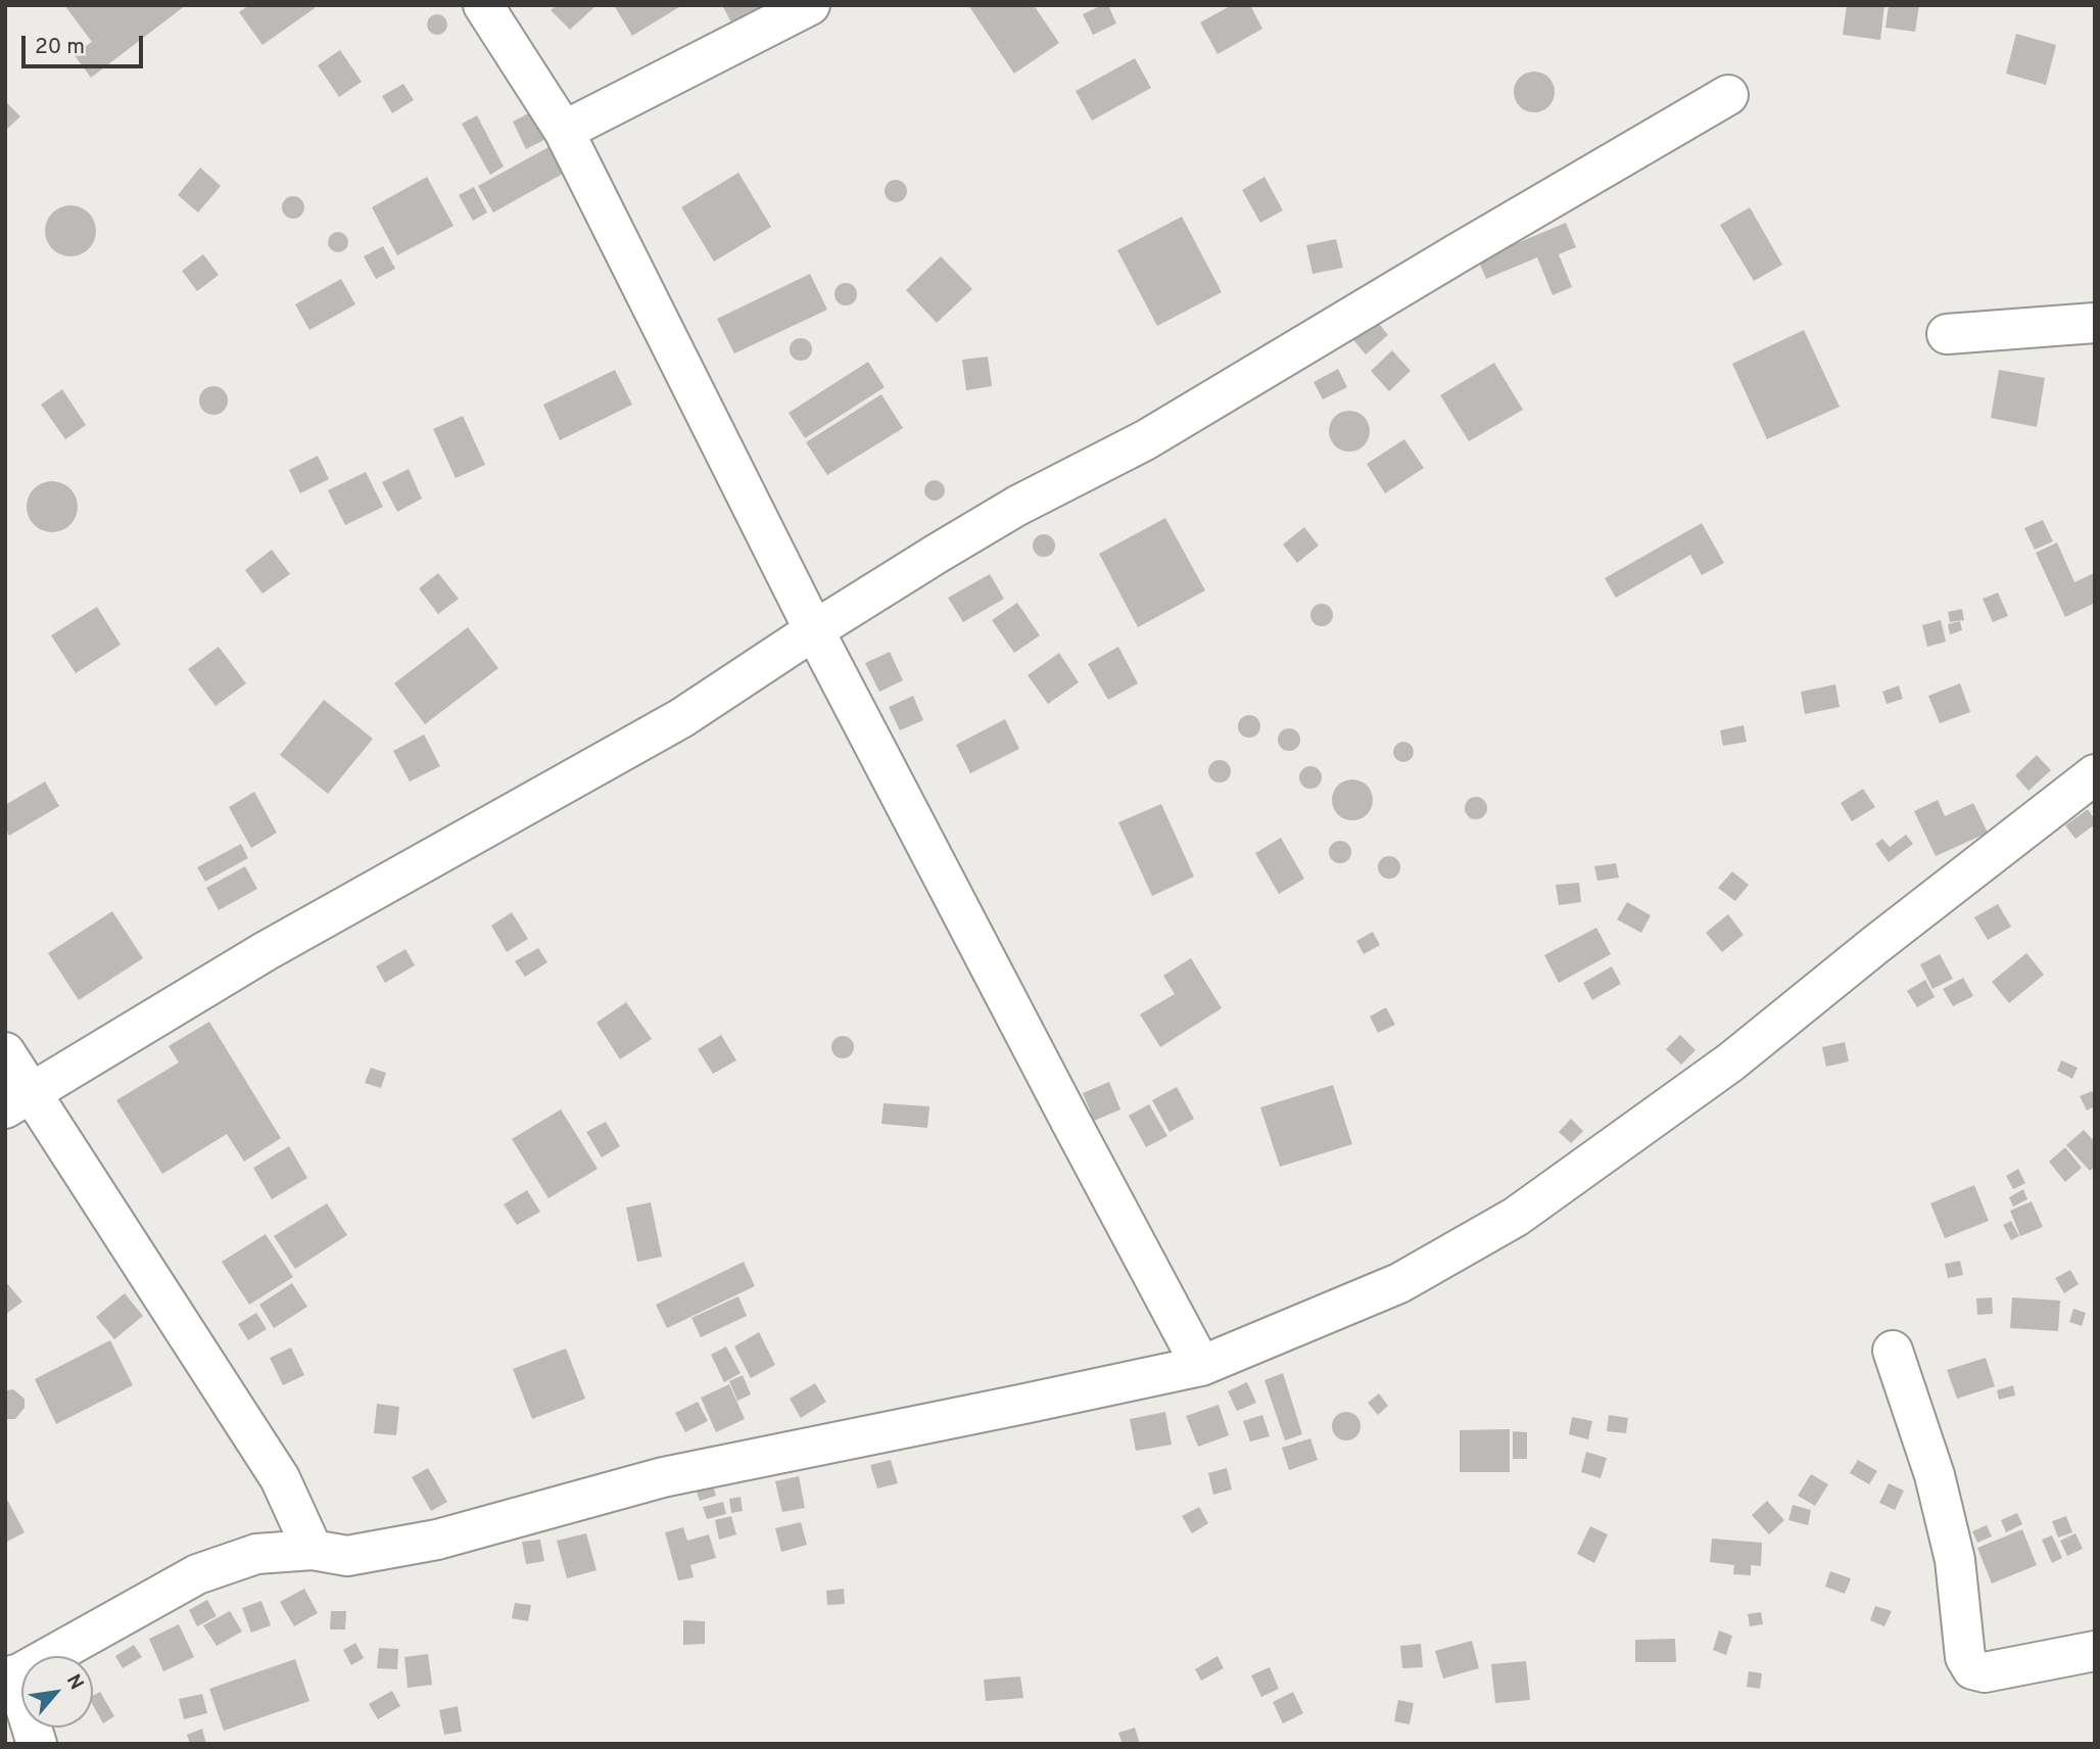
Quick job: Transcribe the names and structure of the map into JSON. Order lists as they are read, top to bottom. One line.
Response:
{"scale_bar":"20 m","north":"top right"}
